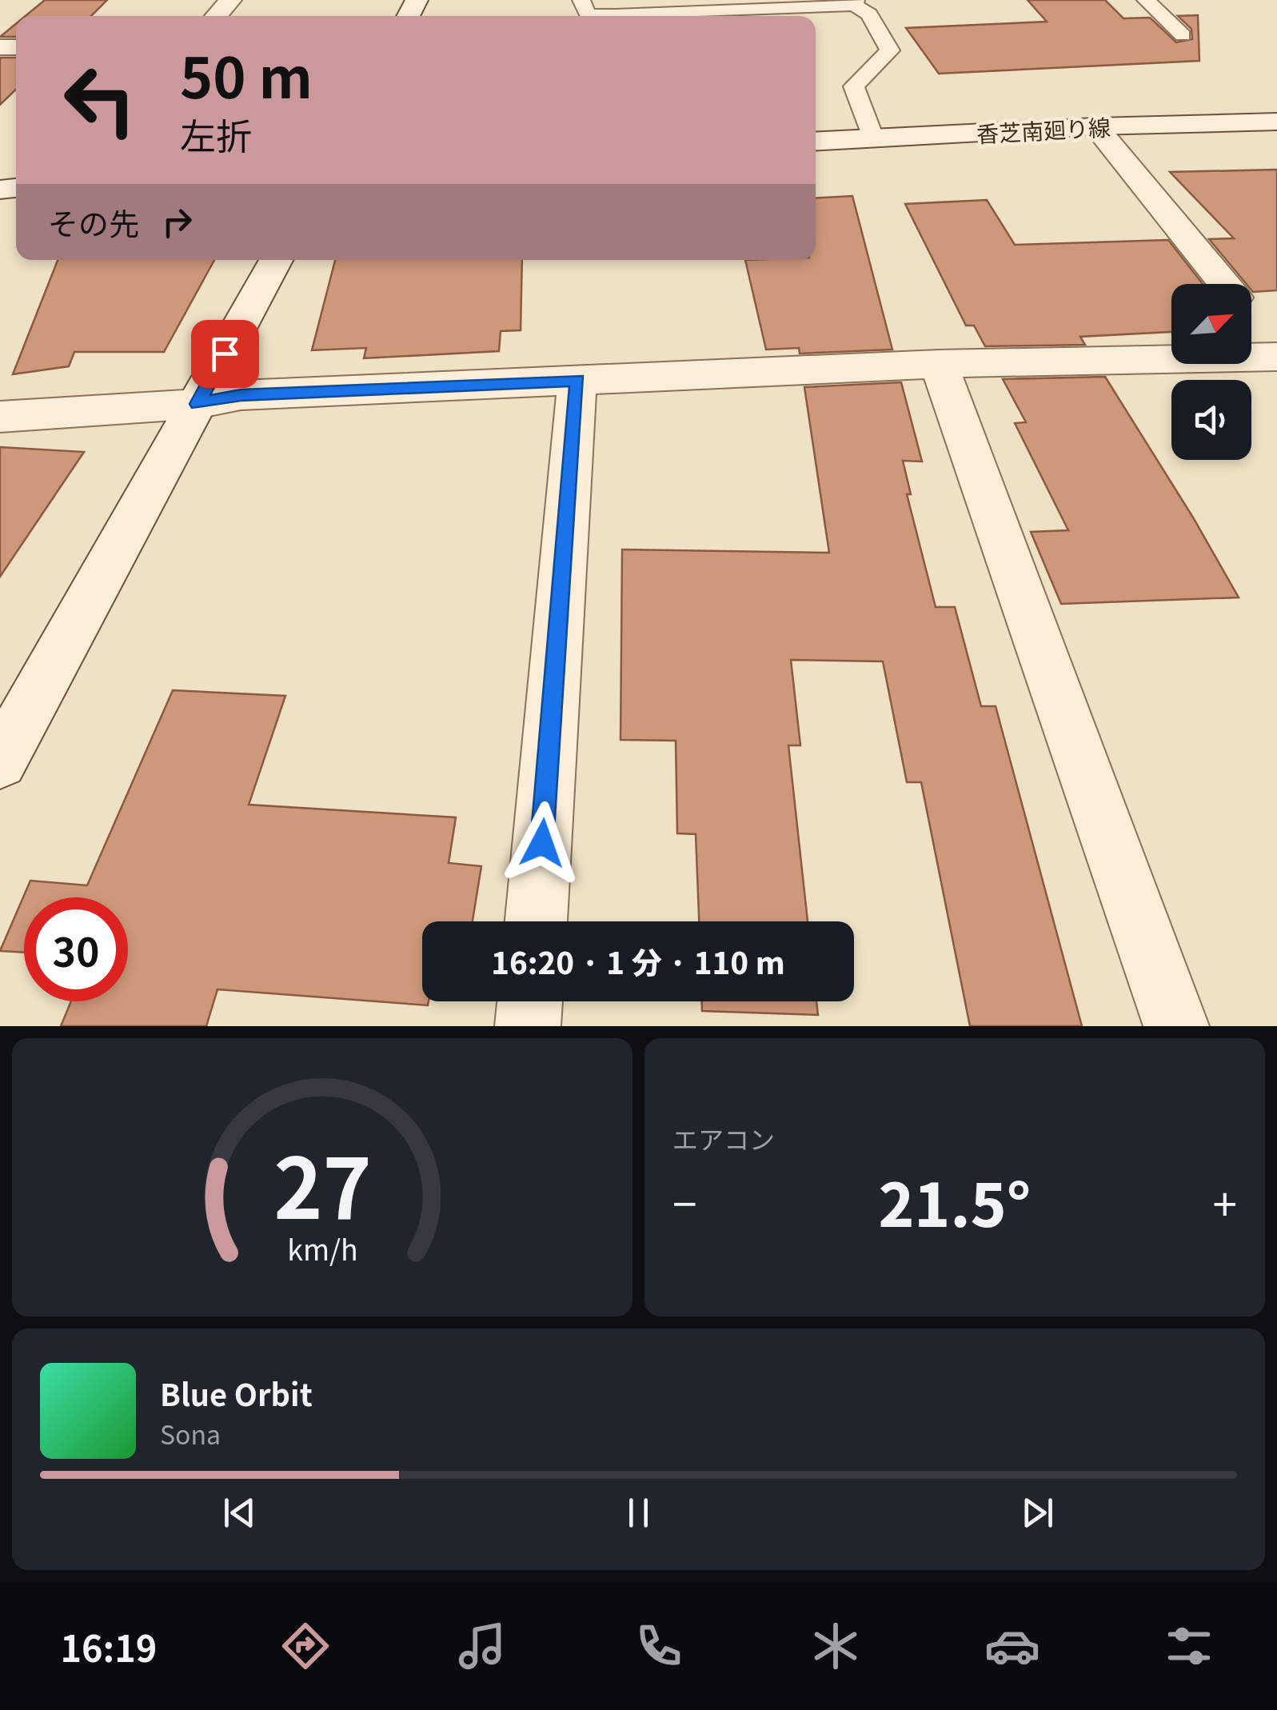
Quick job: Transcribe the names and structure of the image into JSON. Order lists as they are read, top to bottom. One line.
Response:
{"streets":{"street":["香芝南廻り線"]},"north":"top right","page":{"turn":["50 m","左折"],"then":"その先","limit":"30","trip":"16:20 · 1 分 · 110 m","tile":"エアコン","heat":["−","21.5°","+"],"song":["Blue Orbit","Sona"],"tabs":"16:19","gauge":["27","km/h"]}}
